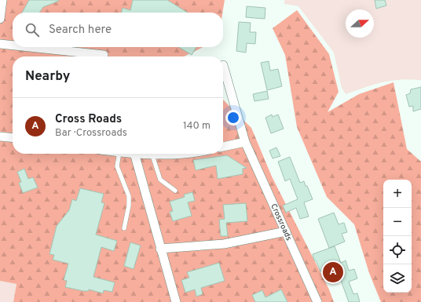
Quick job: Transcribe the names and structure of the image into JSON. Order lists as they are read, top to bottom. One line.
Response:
{"streets":{"street":["Crossroads"]},"north":"right","page":{"search":"Search here","heading":"Nearby","list":[{"mark":"A","name":"Cross Roads","note":"Bar · Crossroads","value":"140 m"}],"map_buttons":["+","−"],"pins":"A"}}
